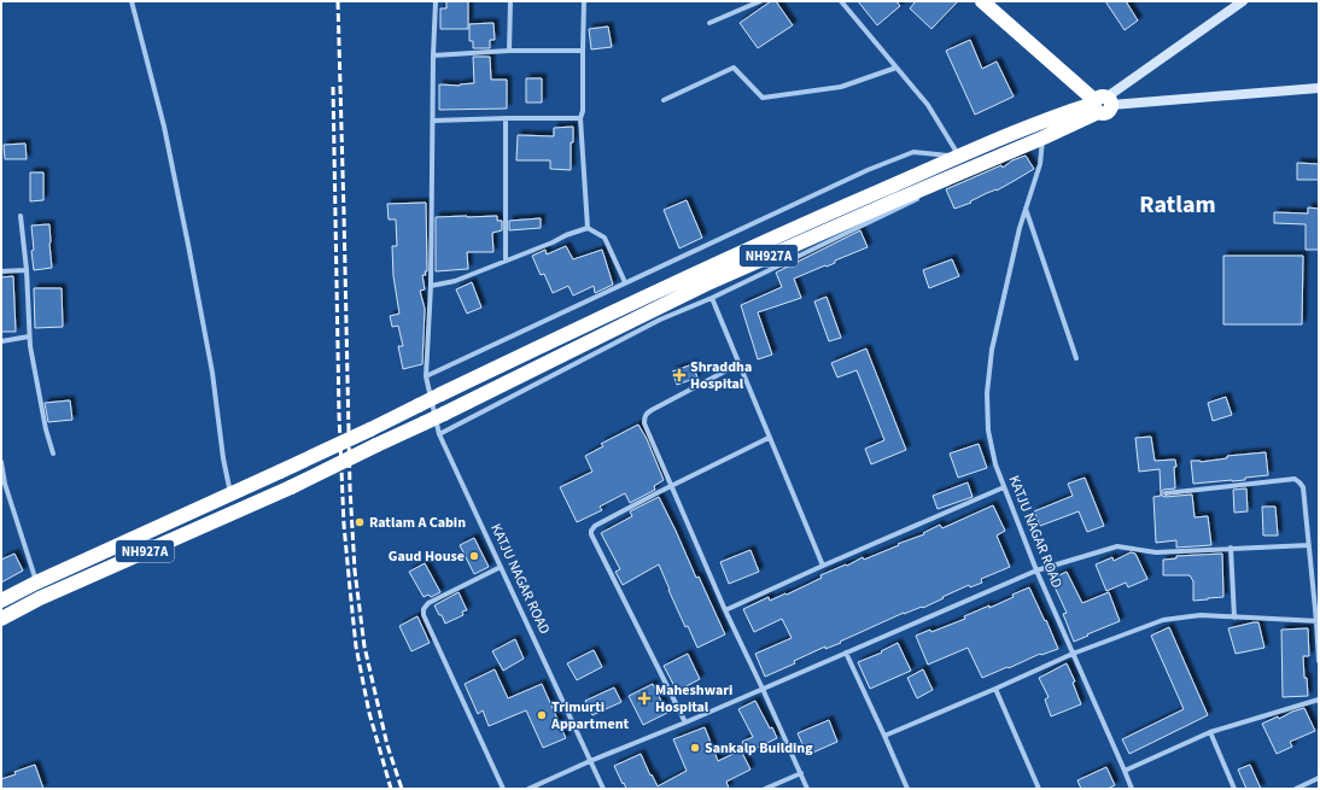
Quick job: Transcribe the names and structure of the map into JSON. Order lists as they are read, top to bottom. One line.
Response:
{"streets":{"highway":["NH927A"],"street":["KATJU NAGAR ROAD"]},"crossings":[["NH927A","KATJU NAGAR ROAD"]],"districts":["Ratlam"],"places":{"health":["Shraddha Hospital","Maheshwari Hospital"],"other":["Ratlam A Cabin","Gaud House","Trimurti Appartment","Sankalp Building"]}}
